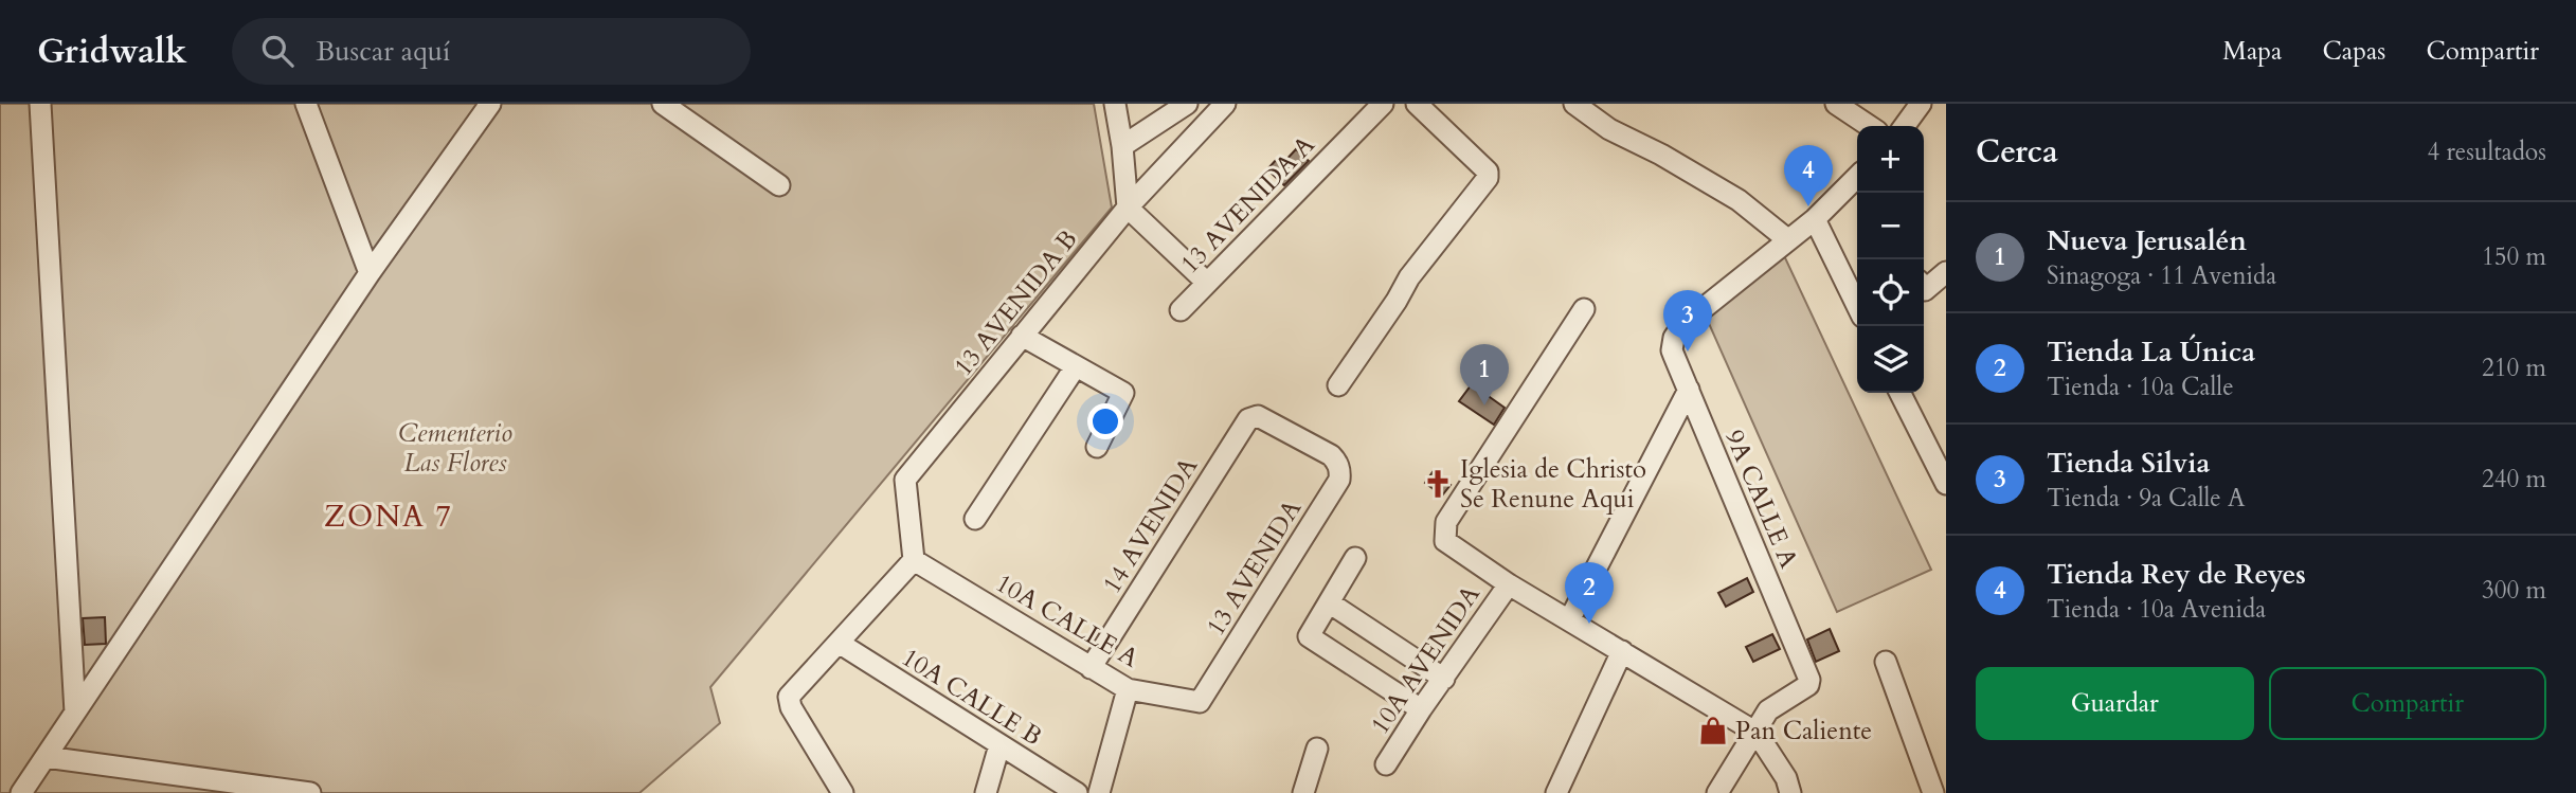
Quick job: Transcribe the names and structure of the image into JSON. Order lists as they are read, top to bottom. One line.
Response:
{"streets":{"street":["13 AVENIDA A","13 AVENIDA B","9A CALLE A","14 AVENIDA","13 AVENIDA","10A CALLE A","10A AVENIDA","10A CALLE B"]},"crossings":[["13 AVENIDA B","10A CALLE A"],["14 AVENIDA","13 AVENIDA"],["14 AVENIDA","10A CALLE A"],["13 AVENIDA","10A CALLE A"]],"districts":["ZONA 7"],"parks":["Cementerio Las Flores"],"places":{"church":["Iglesia de Christo Se Renune Aqui"],"shop":["Pan Caliente"]},"page":{"header":"Gridwalk","search":"Buscar aquí","nav":["Mapa","Capas","Compartir"],"heading":["Cerca","4 resultados"],"map_buttons":["+","−"],"pins":["4","3","1","2"],"list":[{"mark":"1","name":"Nueva Jerusalén","note":"Sinagoga · 11 Avenida","value":"150 m"},{"mark":"2","name":"Tienda La Única","note":"Tienda · 10a Calle","value":"210 m"},{"mark":"3","name":"Tienda Silvia","note":"Tienda · 9a Calle A","value":"240 m"},{"mark":"4","name":"Tienda Rey de Reyes","note":"Tienda · 10a Avenida","value":"300 m"}],"buttons":["Guardar","Compartir"]}}
